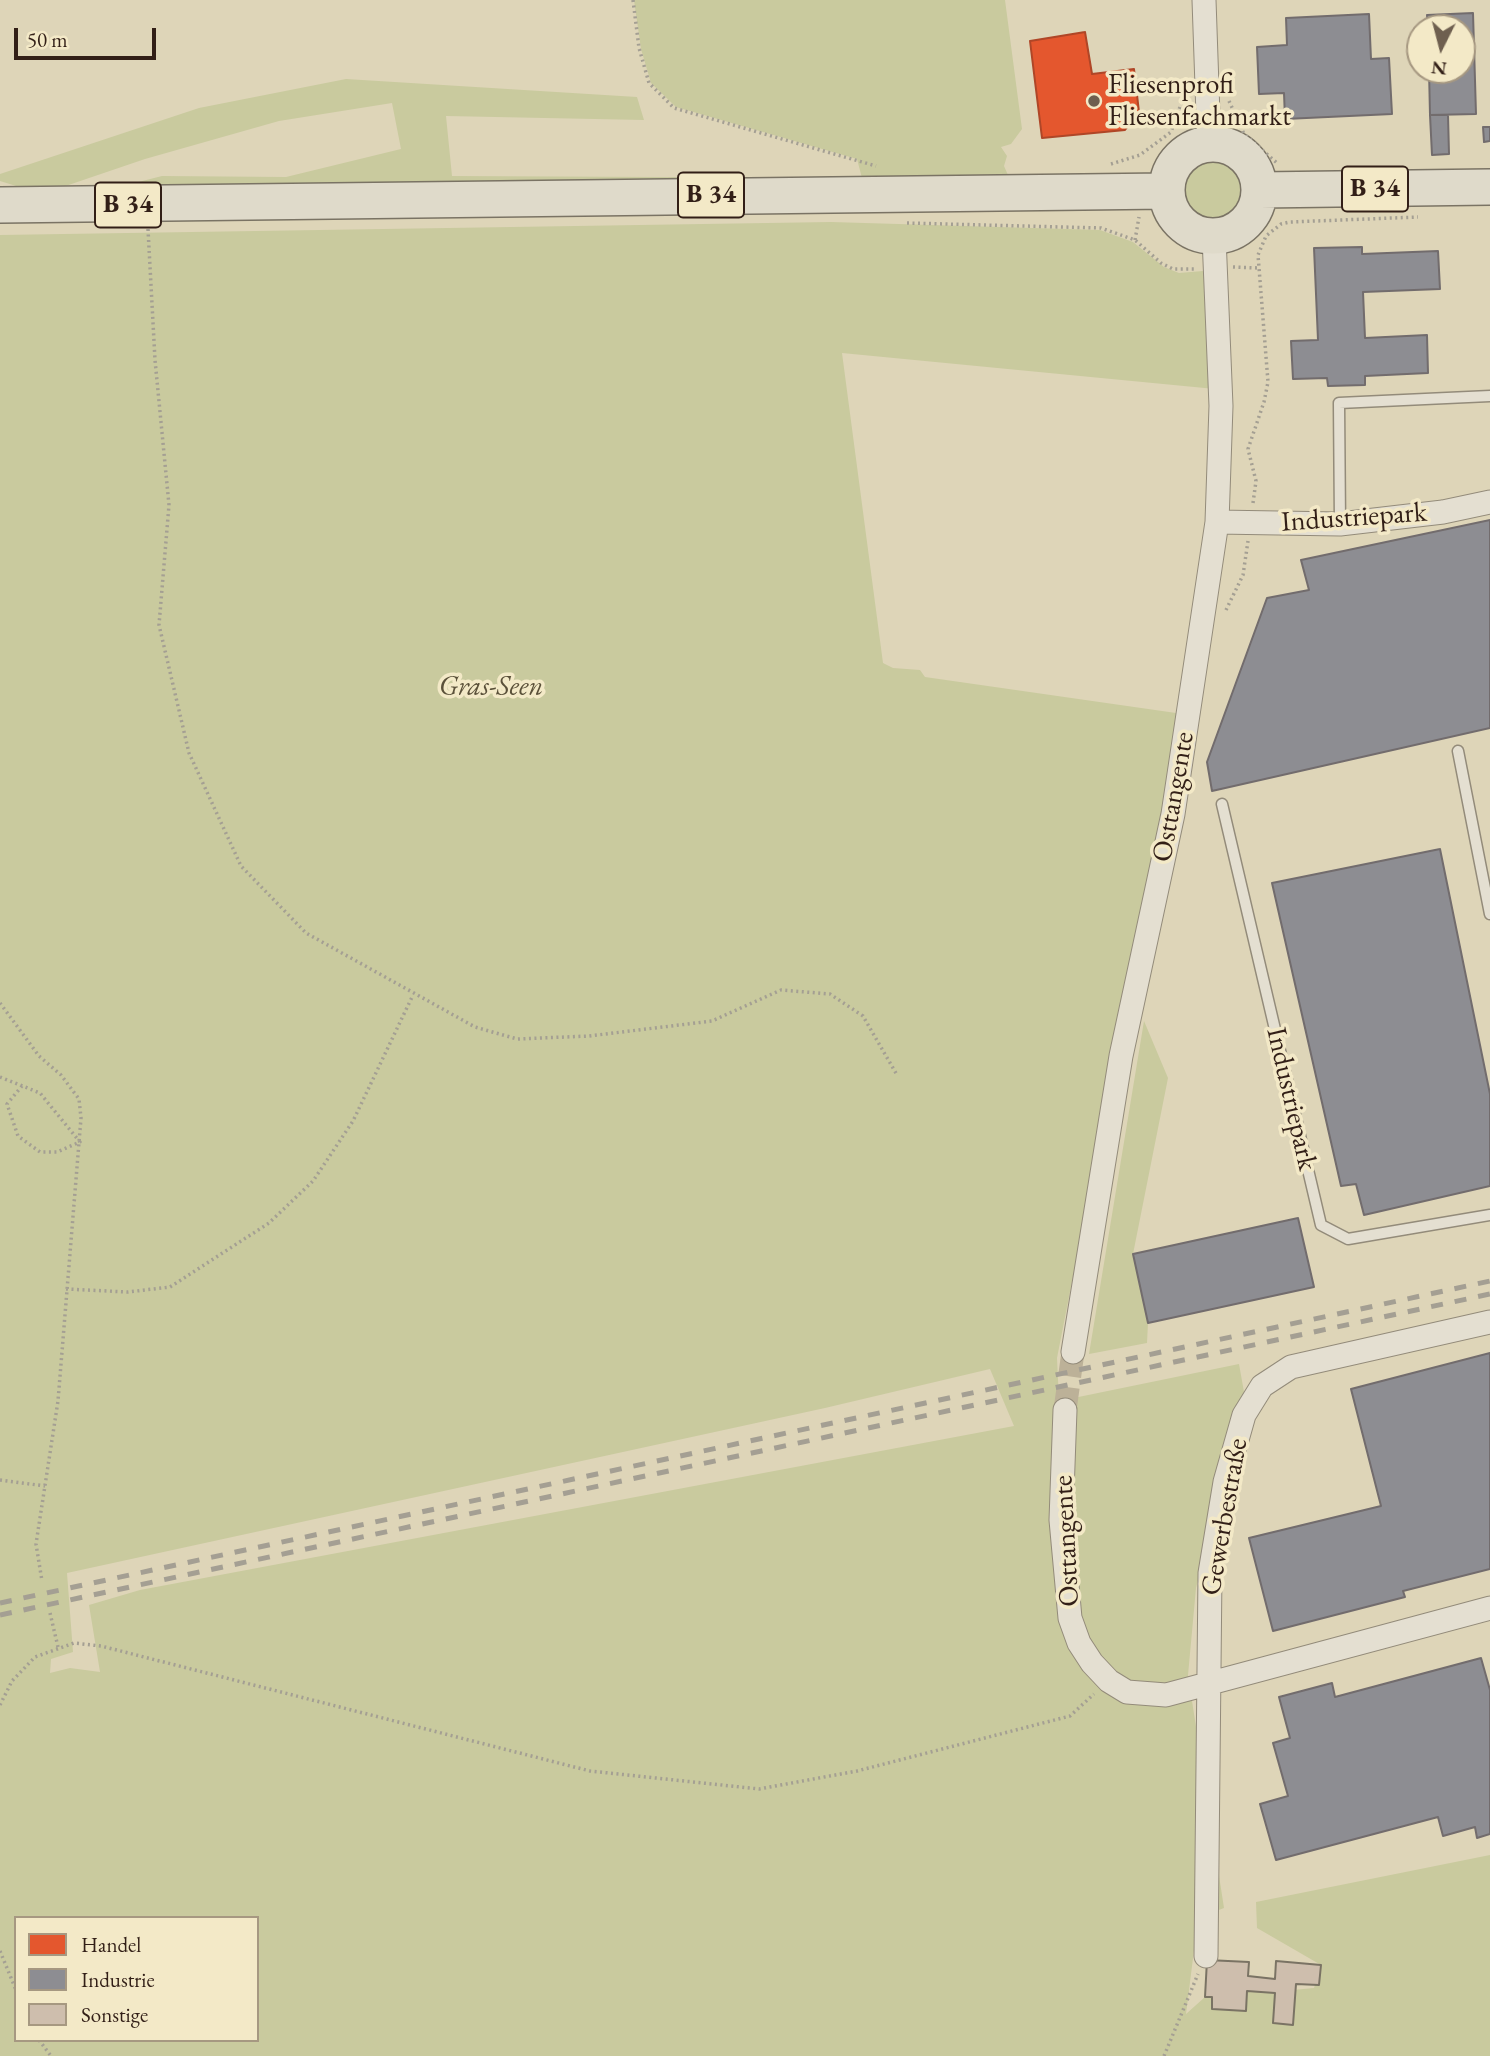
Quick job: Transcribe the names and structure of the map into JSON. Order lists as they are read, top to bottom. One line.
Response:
{"streets":{"main road":["B 34"],"street":["Industriepark","Osttangente","Gewerbestraße"]},"crossings":[["Industriepark","Osttangente"],["Osttangente","Gewerbestraße"]],"parks":["Gras-Seen"],"places":["Fliesenprofi Fliesenfachmarkt"],"legend":["Handel","Industrie","Sonstige"],"scale_bar":"50 m","north":"bottom"}
